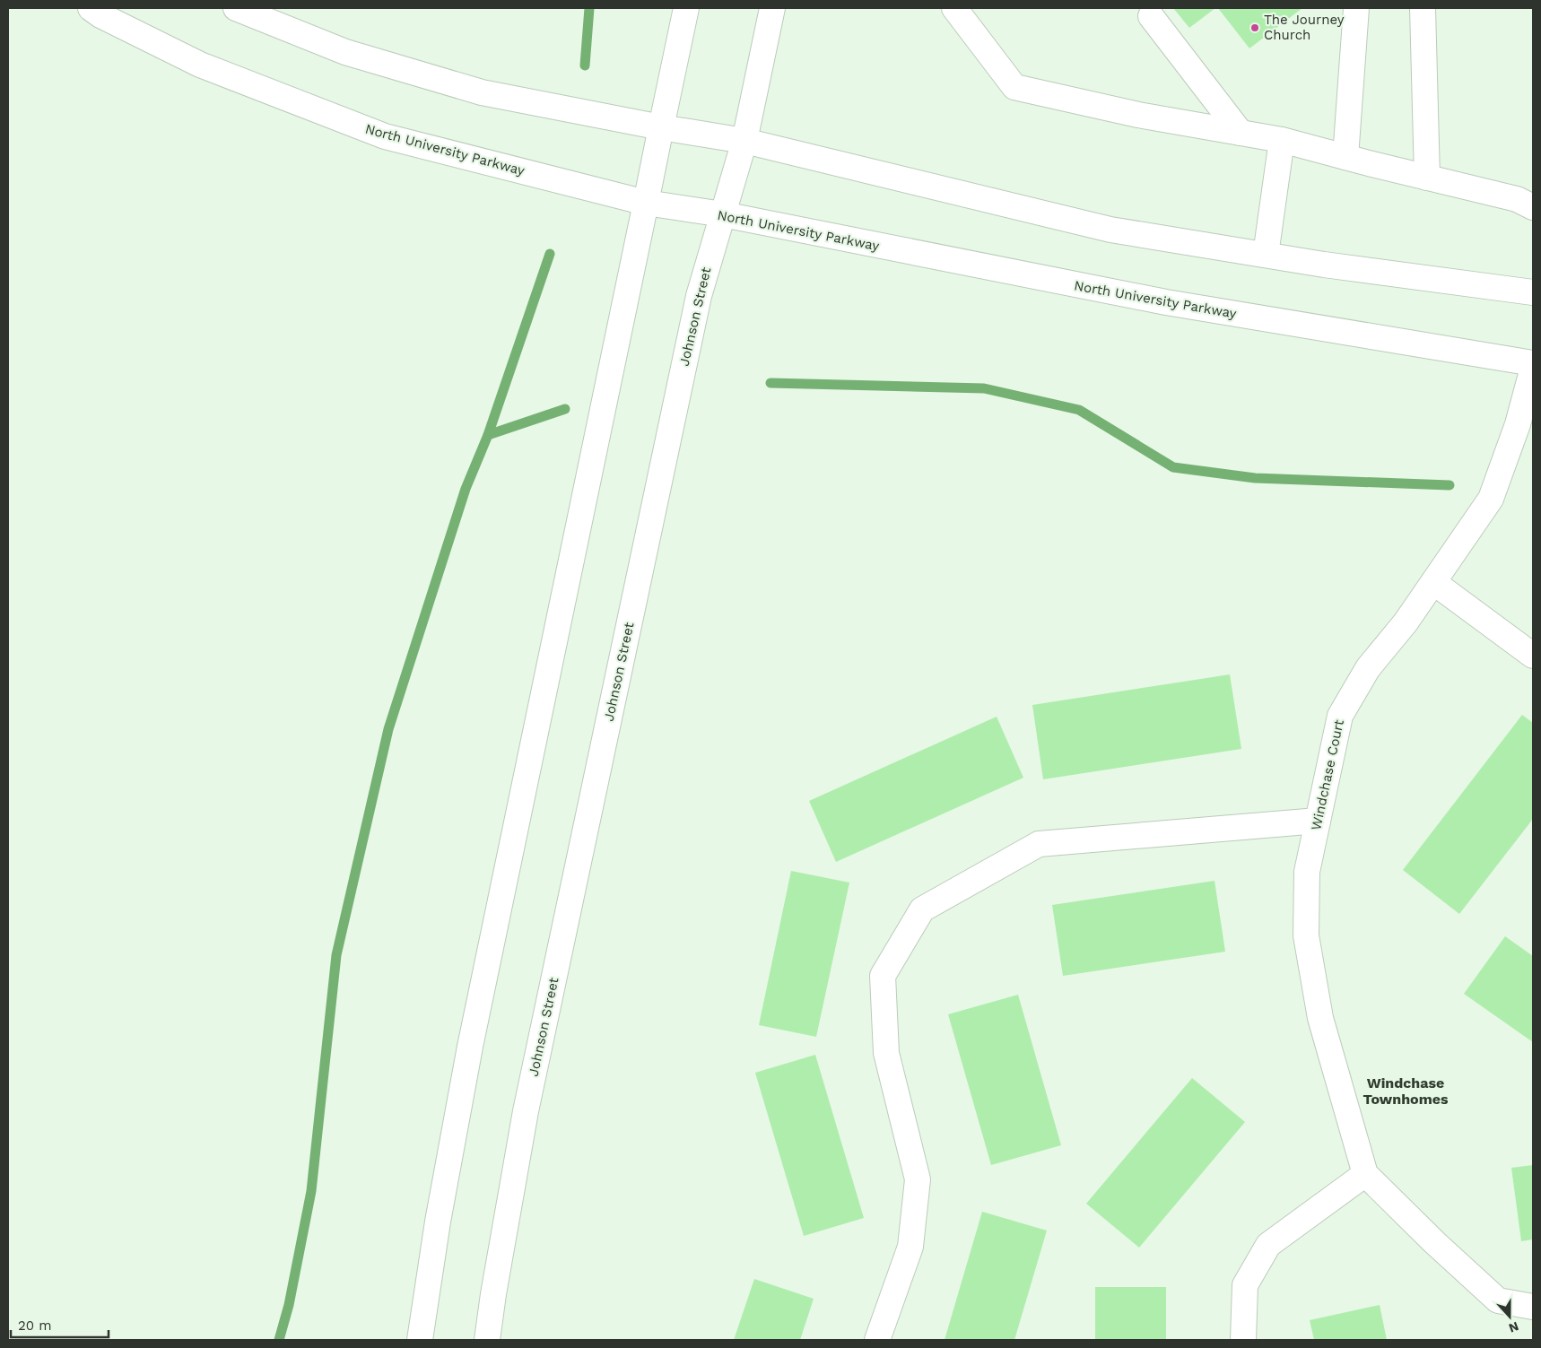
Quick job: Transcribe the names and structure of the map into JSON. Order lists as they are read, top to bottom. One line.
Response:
{"streets":{"main road":["North University Parkway","Johnson Street","Windchase Court"]},"crossings":[["North University Parkway","Johnson Street"]],"districts":["Windchase Townhomes"],"places":["The Journey Church"],"scale_bar":"20 m","north":"bottom"}
